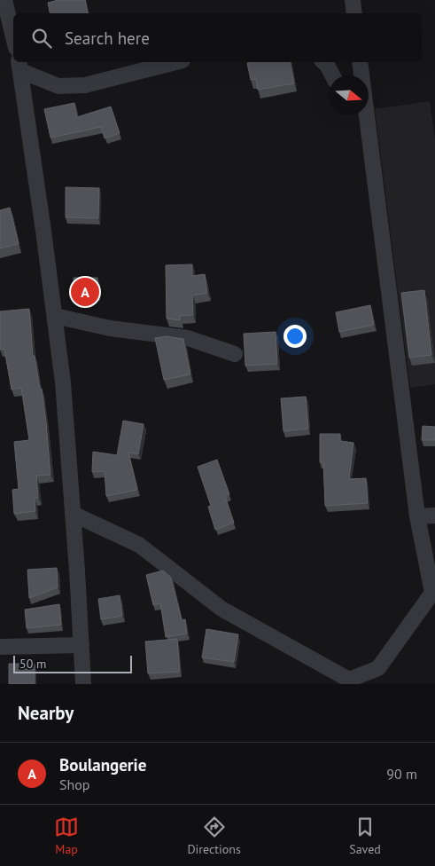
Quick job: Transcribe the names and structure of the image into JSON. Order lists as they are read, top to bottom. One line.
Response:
{"scale_bar":"50 m","north":"right","page":{"search":"Search here","pins":"A","scale":"50 m","heading":"Nearby","list":[{"mark":"A","name":"Boulangerie","note":"Shop","value":"90 m"}],"nav":["Map","Directions","Saved"]}}
